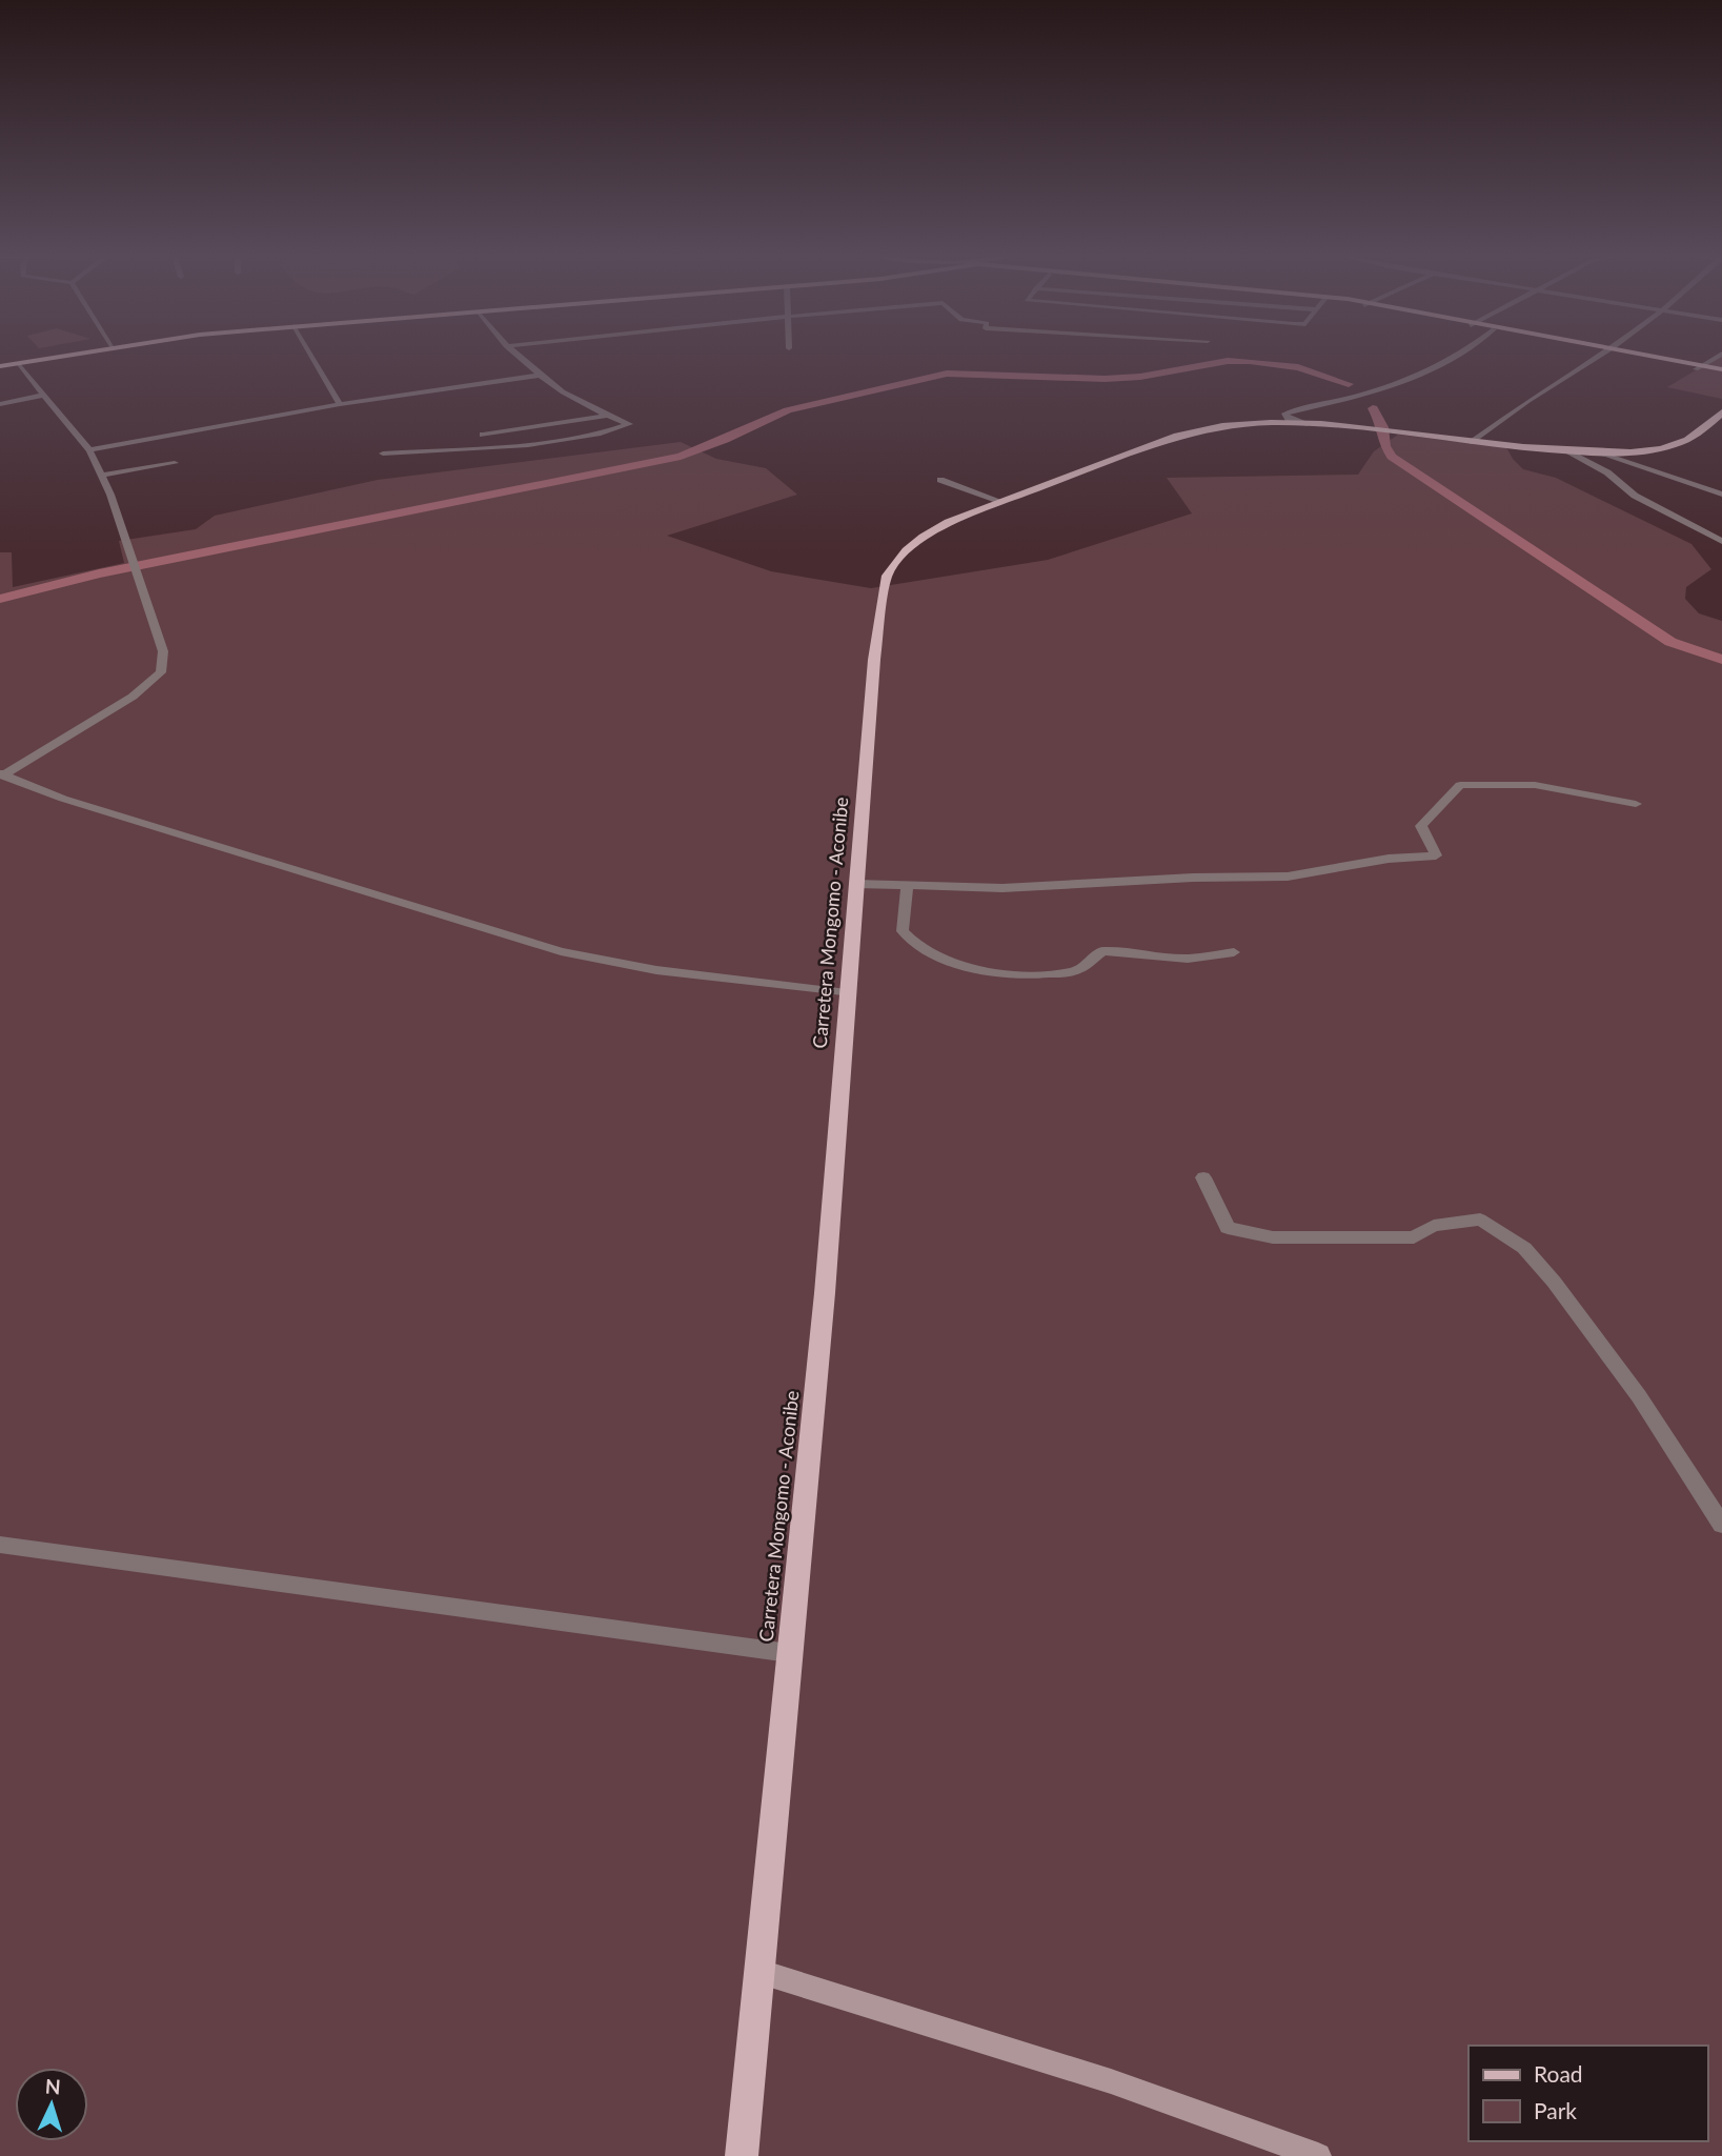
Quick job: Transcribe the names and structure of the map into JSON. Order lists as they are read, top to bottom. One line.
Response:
{"streets":{"main road":["Carretera Mongomo - Aconibe"]},"legend":["Road","Park"],"north":"top"}
